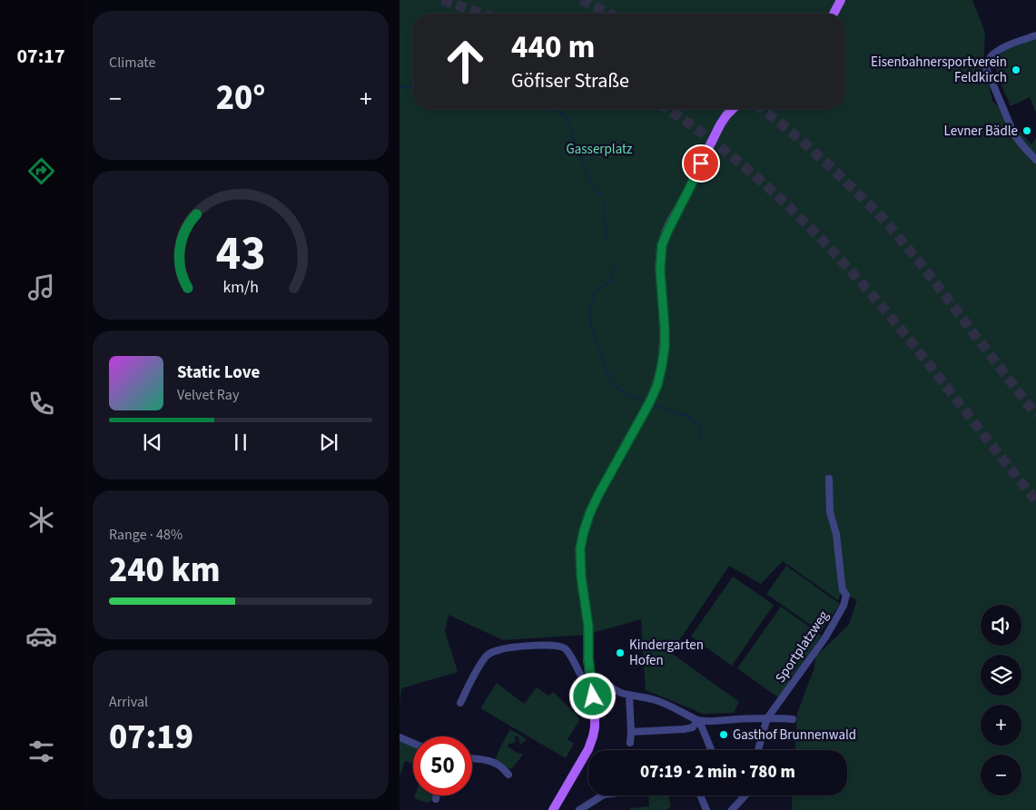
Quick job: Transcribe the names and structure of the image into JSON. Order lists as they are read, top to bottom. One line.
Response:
{"streets":{"street":["Sportplatzweg"]},"parks":["Gasserplatz"],"places":["Eisenbahnersportverein Feldkirch","Levner Bädle","Kindergarten Hofen","Gasthof Brunnenwald"],"page":{"tabs":"07:17","tile":["Climate",["Range · 48%","240 km"],["Arrival","07:19"]],"turn":["440 m","Göfiser Straße"],"heat":["−","20°","+"],"song":["Static Love","Velvet Ray"],"map_buttons":["+","−"],"limit":"50","trip":"07:19 · 2 min · 780 m","gauge":["43","km/h"]}}
